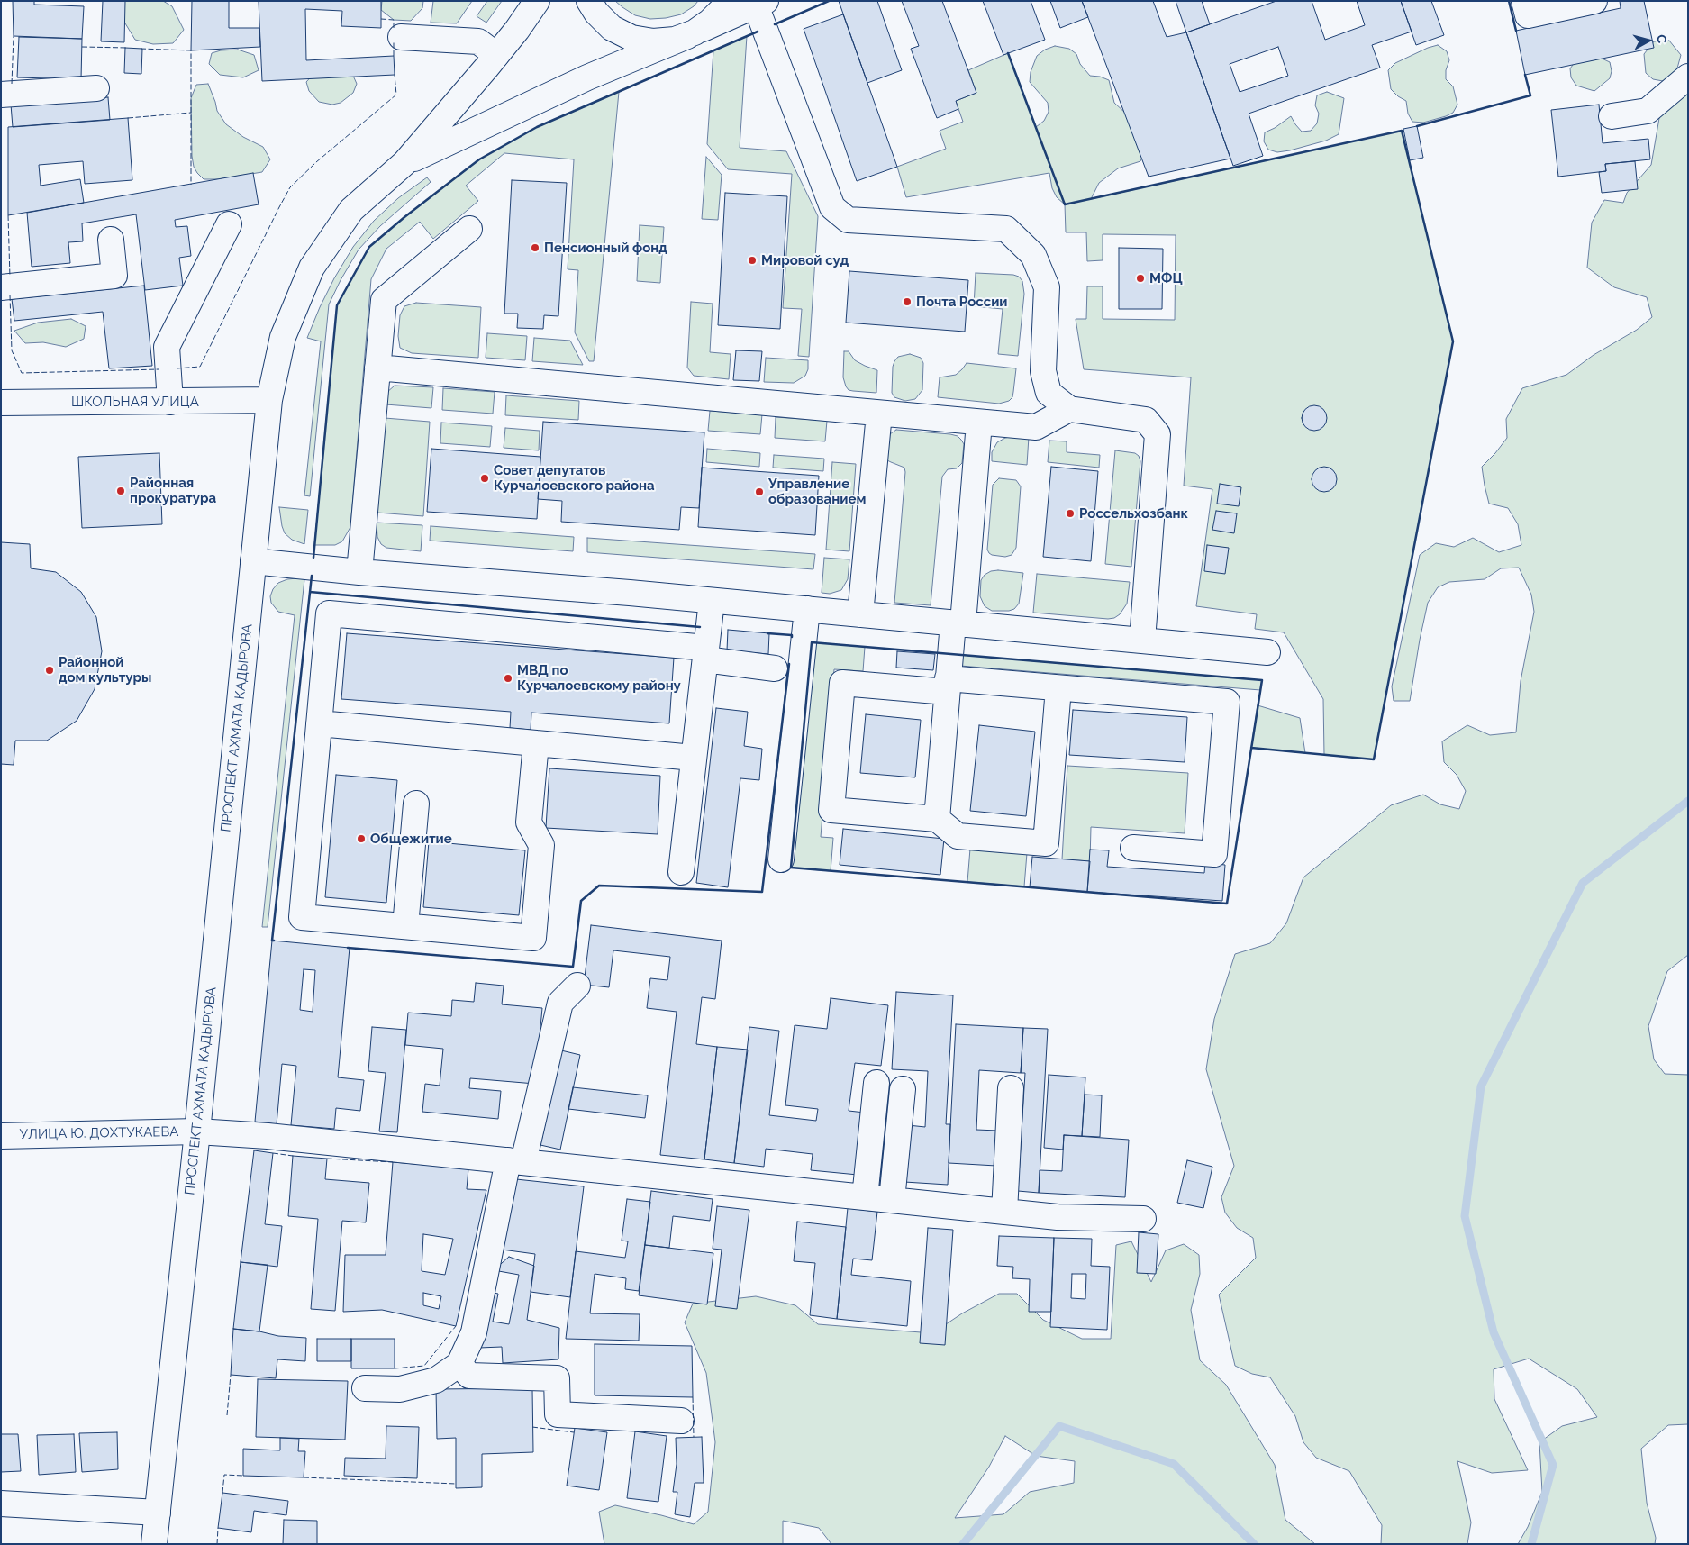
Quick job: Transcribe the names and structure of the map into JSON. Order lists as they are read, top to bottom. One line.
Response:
{"streets":{"main road":["ШКОЛЬНАЯ УЛИЦА","ПРОСПЕКТ АХМАТА КАДЫРОВА","УЛИЦА Ю. ДОХТУКАЕВА"]},"crossings":[["ШКОЛЬНАЯ УЛИЦА","ПРОСПЕКТ АХМАТА КАДЫРОВА"],["ПРОСПЕКТ АХМАТА КАДЫРОВА","УЛИЦА Ю. ДОХТУКАЕВА"]],"places":["Пенсионный фонд","Мировой суд","МФЦ","Почта России","Совет депутатов Курчалоевского района","Районная прокуратура","Управление образованием","Россельхозбанк","Районной дом культуры","МВД по Курчалоевскому району","Общежитие"],"north":"right"}
